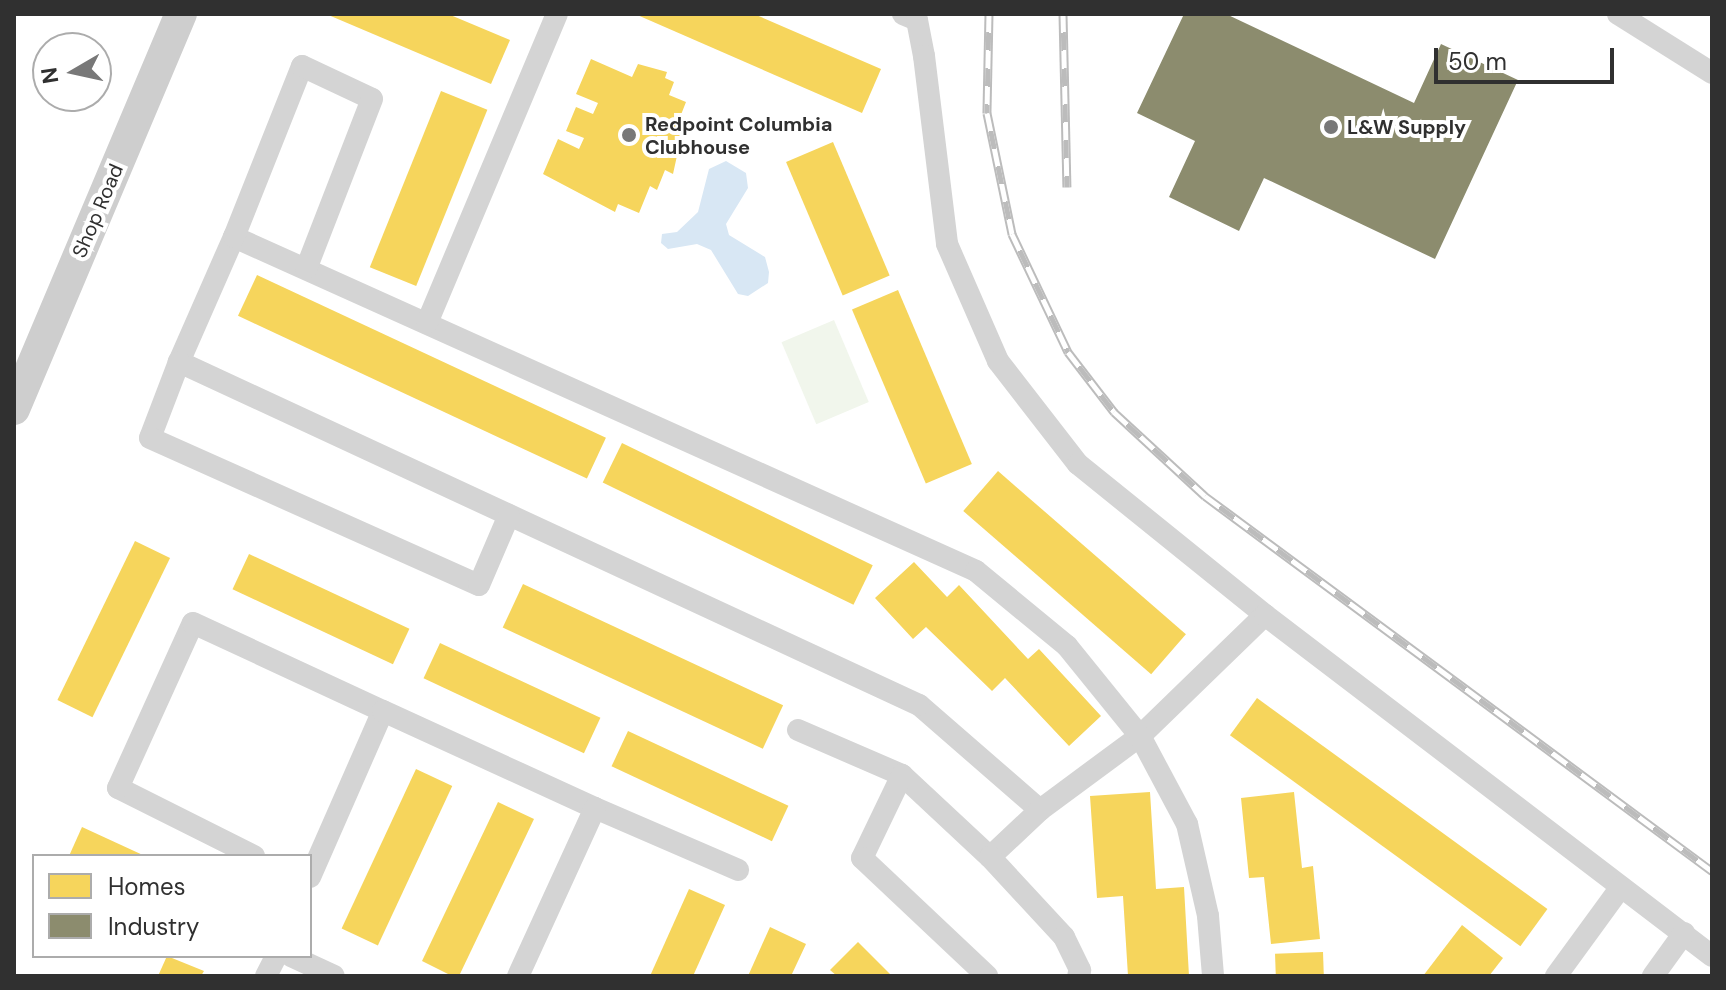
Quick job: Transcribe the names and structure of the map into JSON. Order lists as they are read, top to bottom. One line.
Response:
{"streets":{"street":["Shop Road"]},"places":["L&W Supply","Redpoint Columbia Clubhouse"],"legend":["Homes","Industry"],"scale_bar":"50 m","north":"left"}
